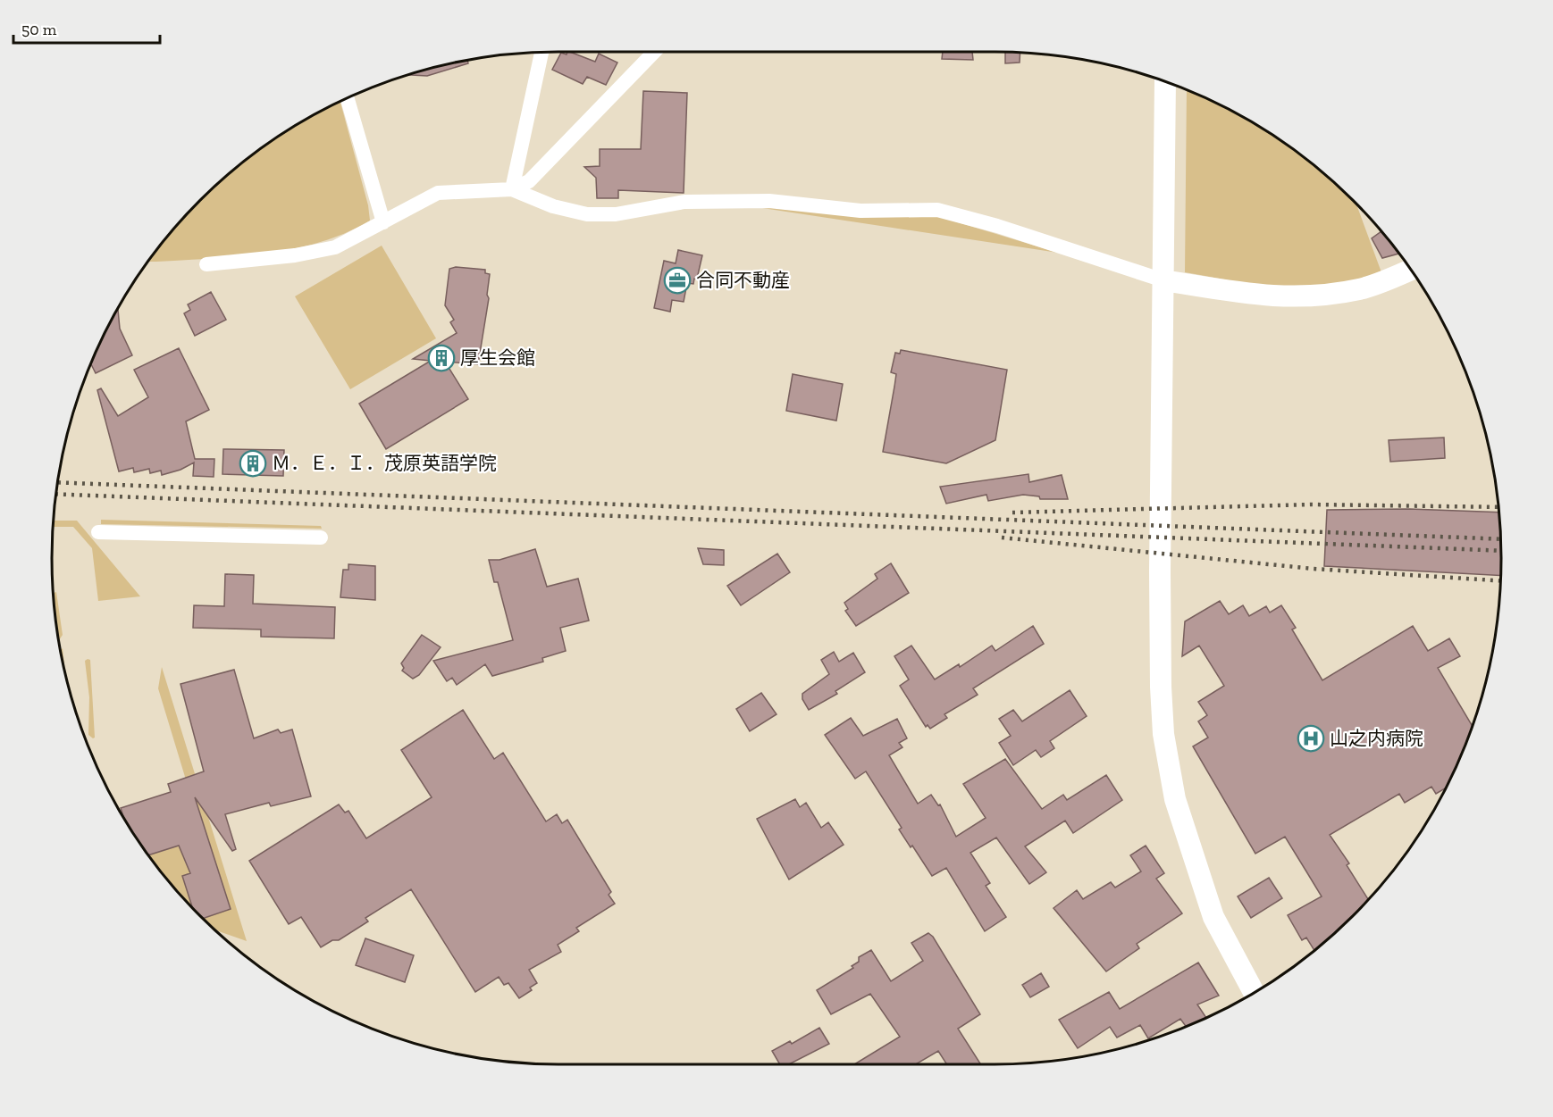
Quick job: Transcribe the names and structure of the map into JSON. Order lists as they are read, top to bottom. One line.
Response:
{"places":{"office":["合同不動産"],"building":["厚生会館","Ｍ．Ｅ．Ｉ．茂原英語学院"],"hospital":["山之内病院"]},"scale_bar":"50 m"}
